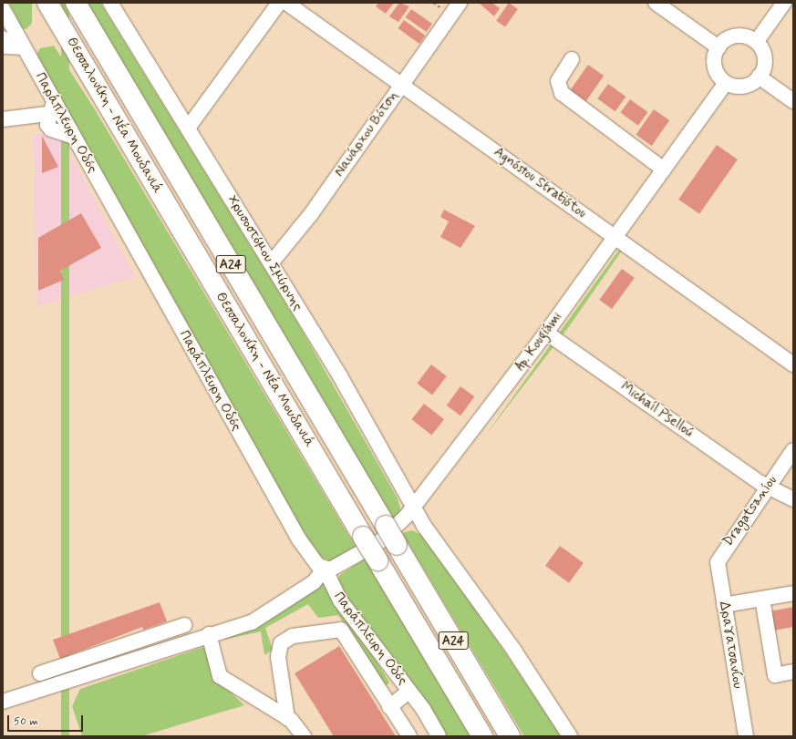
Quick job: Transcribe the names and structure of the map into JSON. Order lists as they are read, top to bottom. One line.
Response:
{"streets":{"highway":["Θεσσαλονίκη - Νέα Μουδανιά","Α24"],"street":["Παράπλευρη Οδός","Ναυάρχου Βότση","Agnóstou Stratiótou","Χρυσοστόμου Σμύρνης","Ap. Kougiámi","Michaíl Pselloú","Dragatsaníou","Δραγατσανίου"]},"crossings":[["Παράπλευρη Οδός","Ap. Kougiámi"],["Ναυάρχου Βότση","Agnóstou Stratiótou"],["Ναυάρχου Βότση","Χρυσοστόμου Σμύρνης"],["Agnóstou Stratiótou","Ap. Kougiámi"],["Χρυσοστόμου Σμύρνης","Ap. Kougiámi"],["Ap. Kougiámi","Michaíl Pselloú"],["Michaíl Pselloú","Dragatsaníou"],["Dragatsaníou","Δραγατσανίου"]],"scale_bar":"50 m"}
